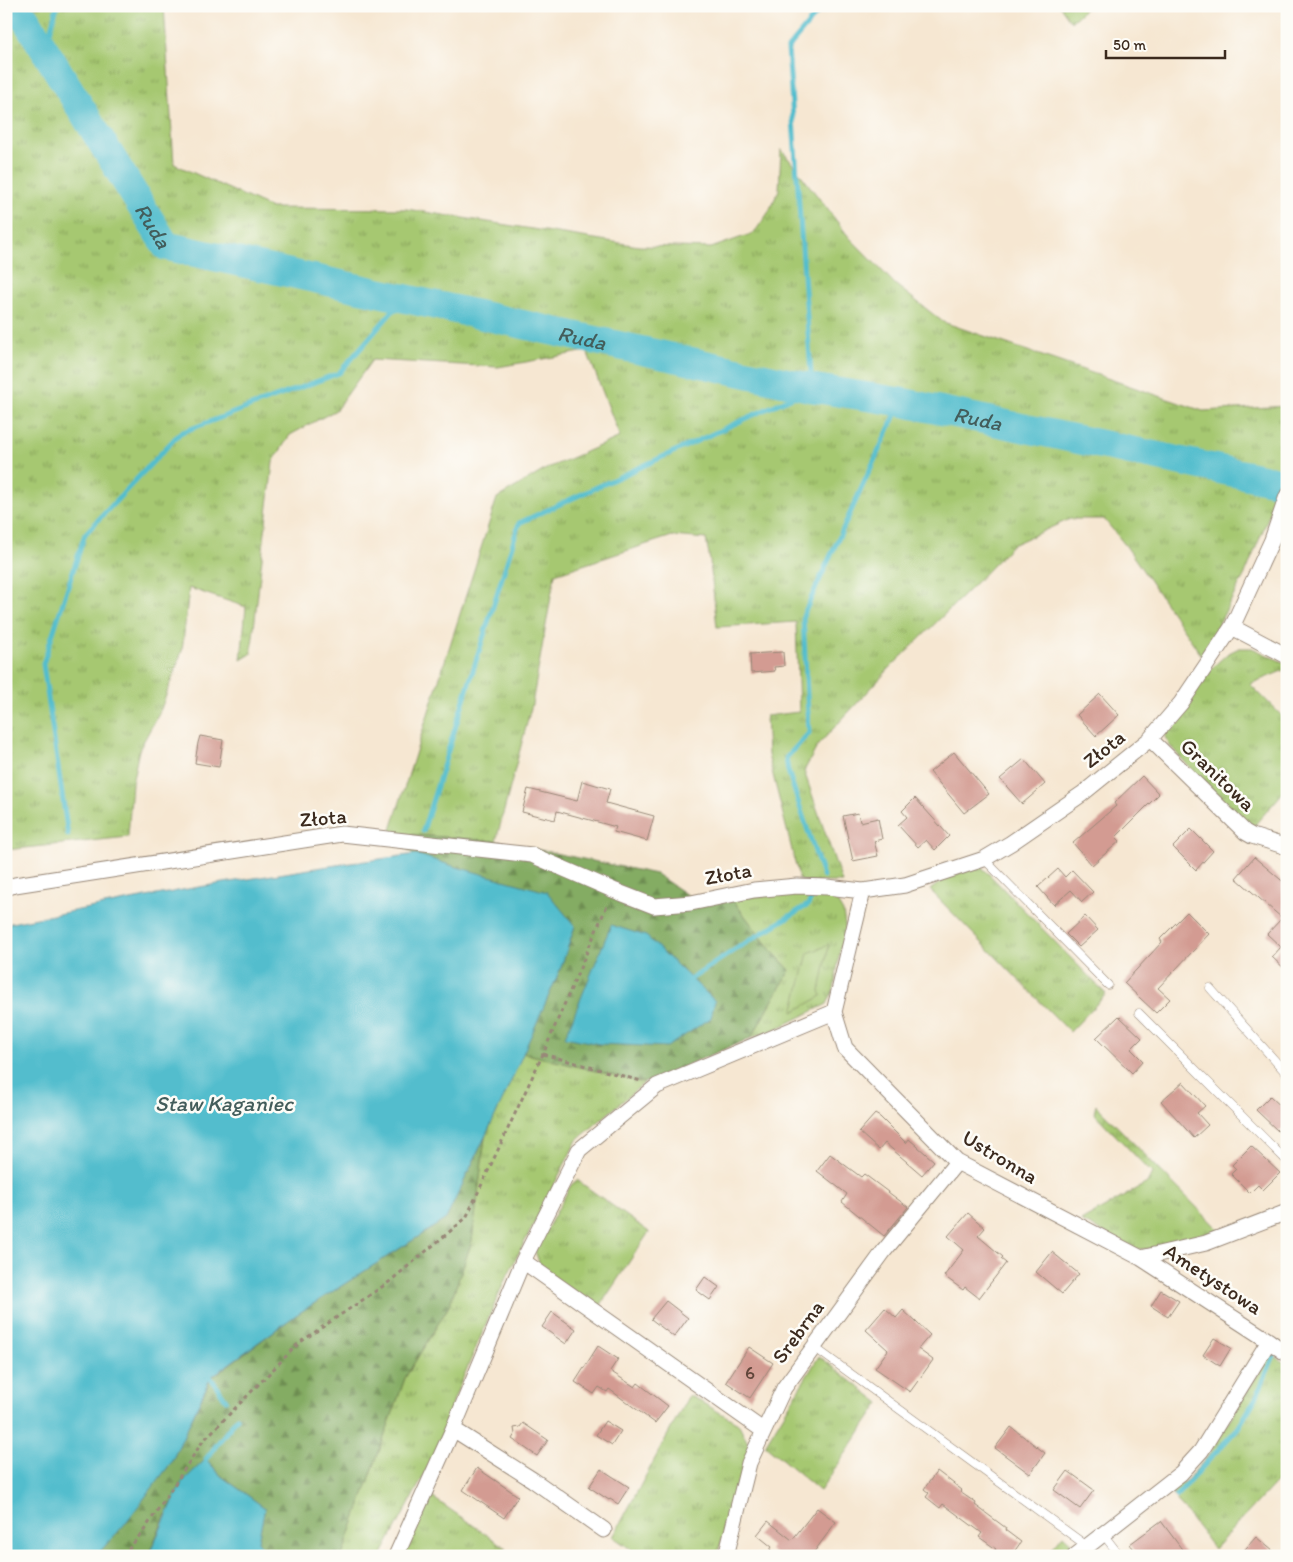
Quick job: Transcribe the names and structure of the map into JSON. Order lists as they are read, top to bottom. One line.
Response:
{"streets":{"street":["Złota","Granitowa","Ustronna","Ametystowa","Srebrna"]},"crossings":[["Złota","Granitowa"],["Ustronna","Ametystowa"],["Ustronna","Srebrna"]],"water":["Ruda","Staw Kaganiec"],"house_numbers":["6"],"scale_bar":"50 m"}
